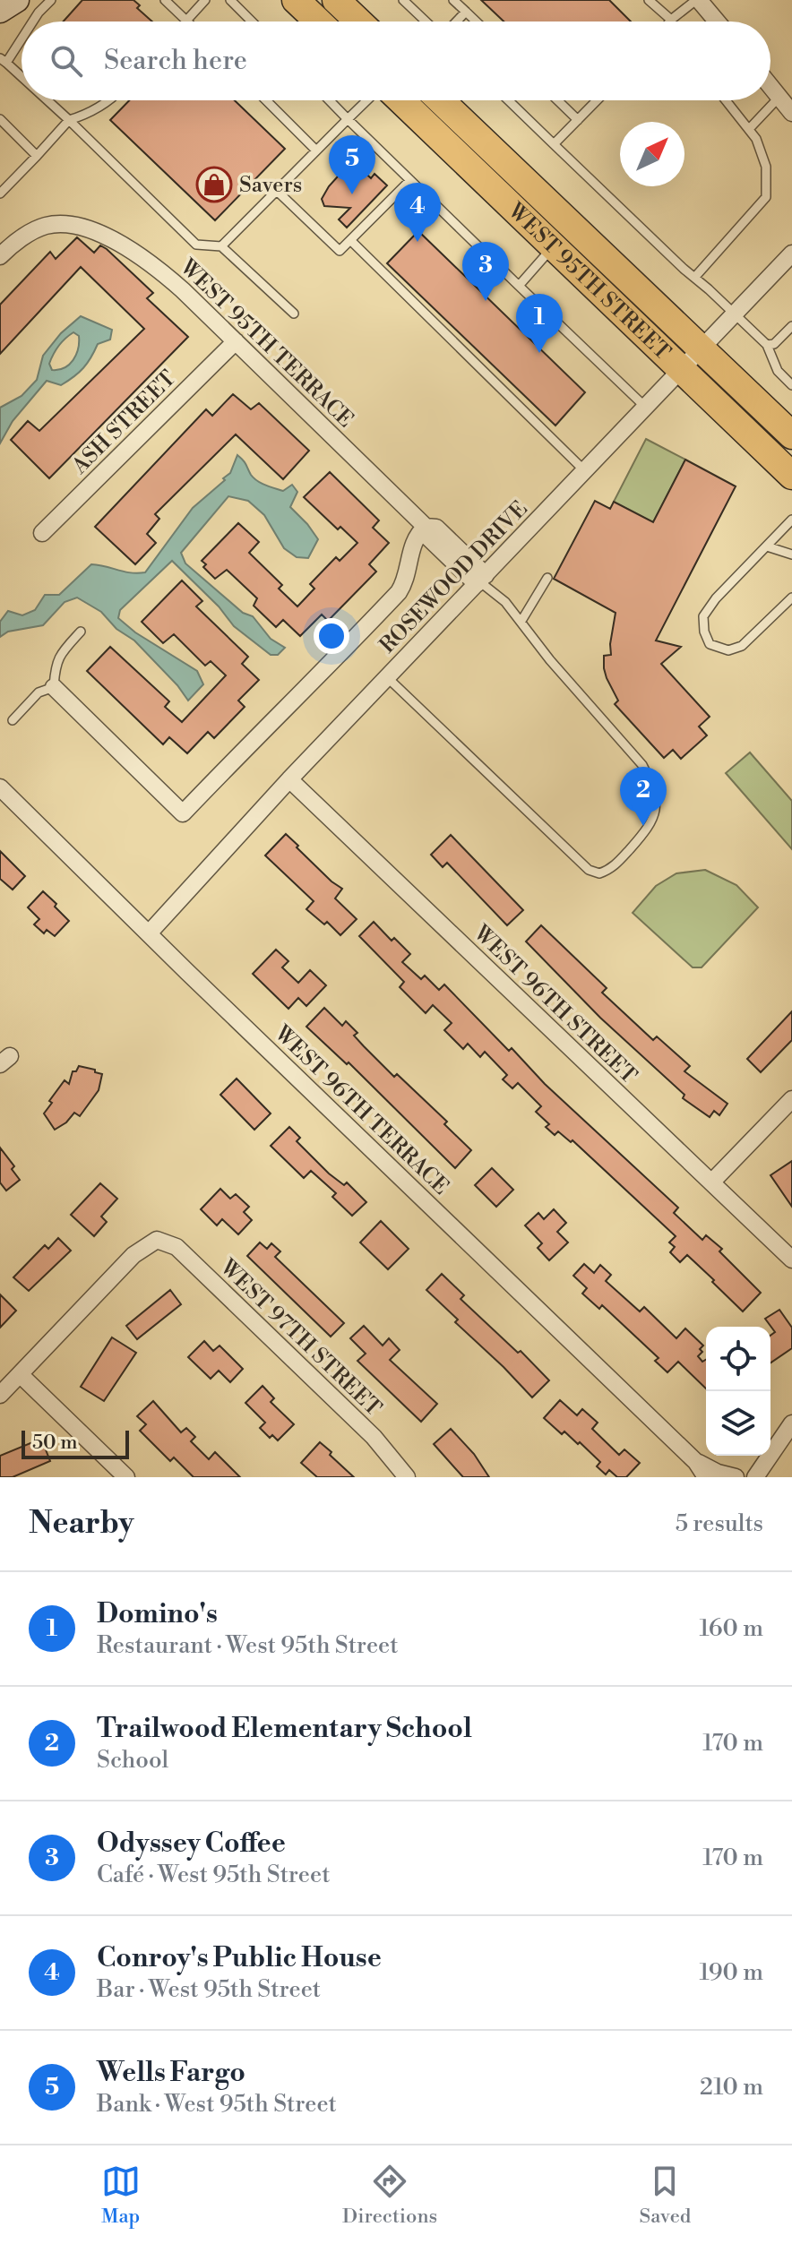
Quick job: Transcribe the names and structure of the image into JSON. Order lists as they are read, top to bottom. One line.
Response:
{"streets":{"main road":["WEST 95TH STREET"],"street":["WEST 95TH TERRACE","ASH STREET","ROSEWOOD DRIVE","WEST 96TH STREET","WEST 96TH TERRACE","WEST 97TH STREET"]},"crossings":[["WEST 95TH STREET","ROSEWOOD DRIVE"],["WEST 95TH TERRACE","ASH STREET"],["WEST 95TH TERRACE","ROSEWOOD DRIVE"],["ROSEWOOD DRIVE","WEST 96TH STREET"],["ROSEWOOD DRIVE","WEST 96TH TERRACE"]],"places":{"shop":["Savers"]},"scale_bar":"50 m","north":"top right","page":{"search":"Search here","pins":["5","4","3","1","2"],"scale":"50 m","heading":["Nearby","5 results"],"list":[{"mark":"1","name":"Domino's","note":"Restaurant · West 95th Street","value":"160 m"},{"mark":"2","name":"Trailwood Elementary School","note":"School","value":"170 m"},{"mark":"3","name":"Odyssey Coffee","note":"Café · West 95th Street","value":"170 m"},{"mark":"4","name":"Conroy's Public House","note":"Bar · West 95th Street","value":"190 m"},{"mark":"5","name":"Wells Fargo","note":"Bank · West 95th Street","value":"210 m"}],"nav":["Map","Directions","Saved"]}}
